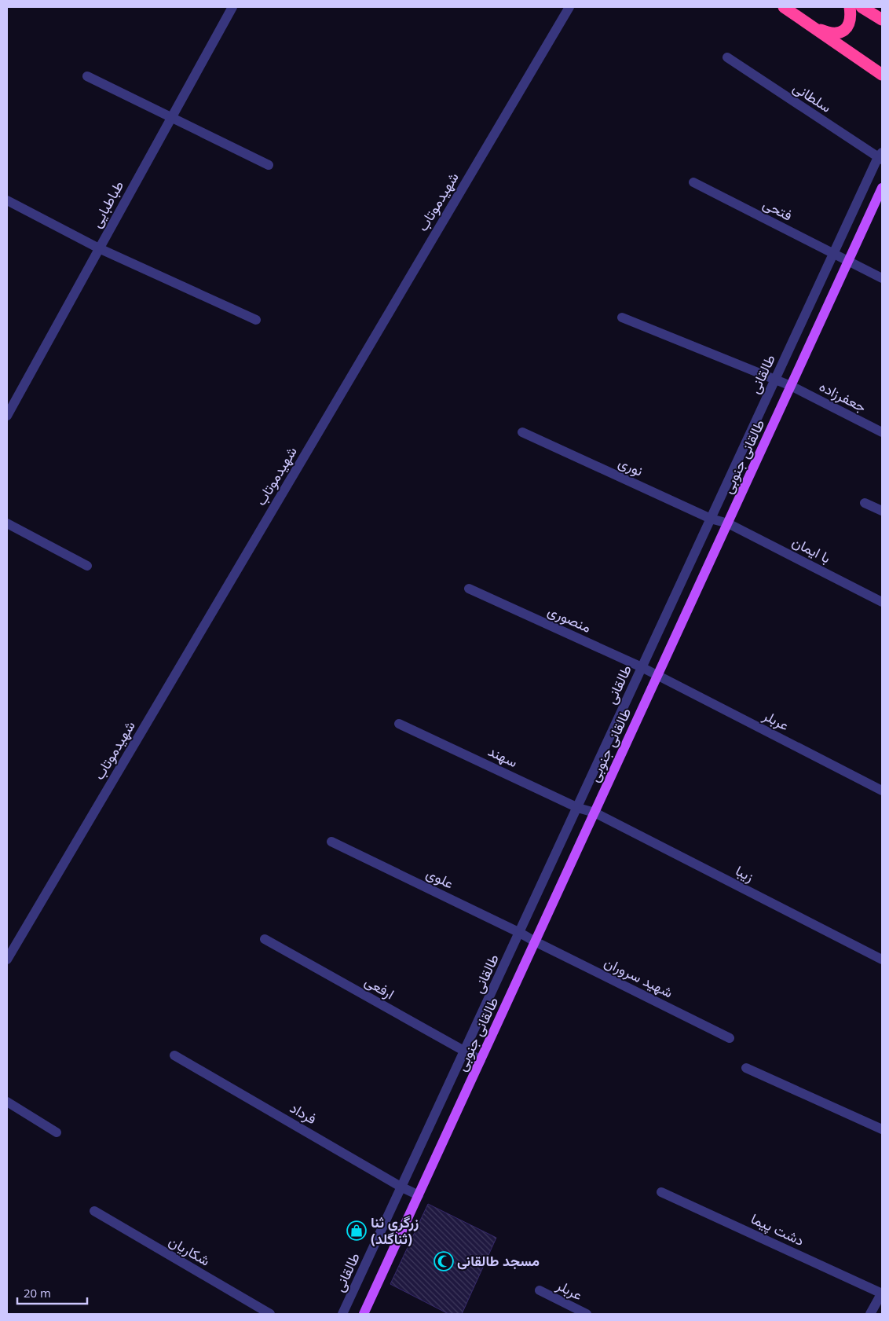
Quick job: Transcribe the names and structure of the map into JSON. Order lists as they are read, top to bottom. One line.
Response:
{"streets":{"main road":["طالقانی جنوبی"],"street":["سلطانی","شهیدموتاب","طباطبایی","فتحی","طالقانی","جعفرزاده","نوری","با ایمان","منصوری","عربلر","سهند","زیبا","علوی","شهید سروران","ارفعی","فرداد","دشت پیما","شکاریان"]},"crossings":[["سلطانی","طالقانی"],["فتحی","طالقانی"],["فتحی","طالقانی جنوبی"],["طالقانی","جعفرزاده"],["طالقانی","نوری"],["طالقانی","منصوری"],["طالقانی","سهند"],["طالقانی","علوی"],["طالقانی","ارفعی"],["طالقانی","فرداد"],["جعفرزاده","طالقانی جنوبی"],["طالقانی جنوبی","نوری"],["طالقانی جنوبی","با ایمان"],["طالقانی جنوبی","منصوری"],["طالقانی جنوبی","عربلر"],["طالقانی جنوبی","سهند"],["طالقانی جنوبی","زیبا"],["طالقانی جنوبی","علوی"],["طالقانی جنوبی","شهید سروران"],["طالقانی جنوبی","ارفعی"],["طالقانی جنوبی","فرداد"],["نوری","با ایمان"],["منصوری","عربلر"],["سهند","زیبا"],["علوی","شهید سروران"]],"places":{"shop":["زرگری ثنا (ثناگلد)"],"mosque":["مسجد طالقانی"]},"scale_bar":"20 m"}
